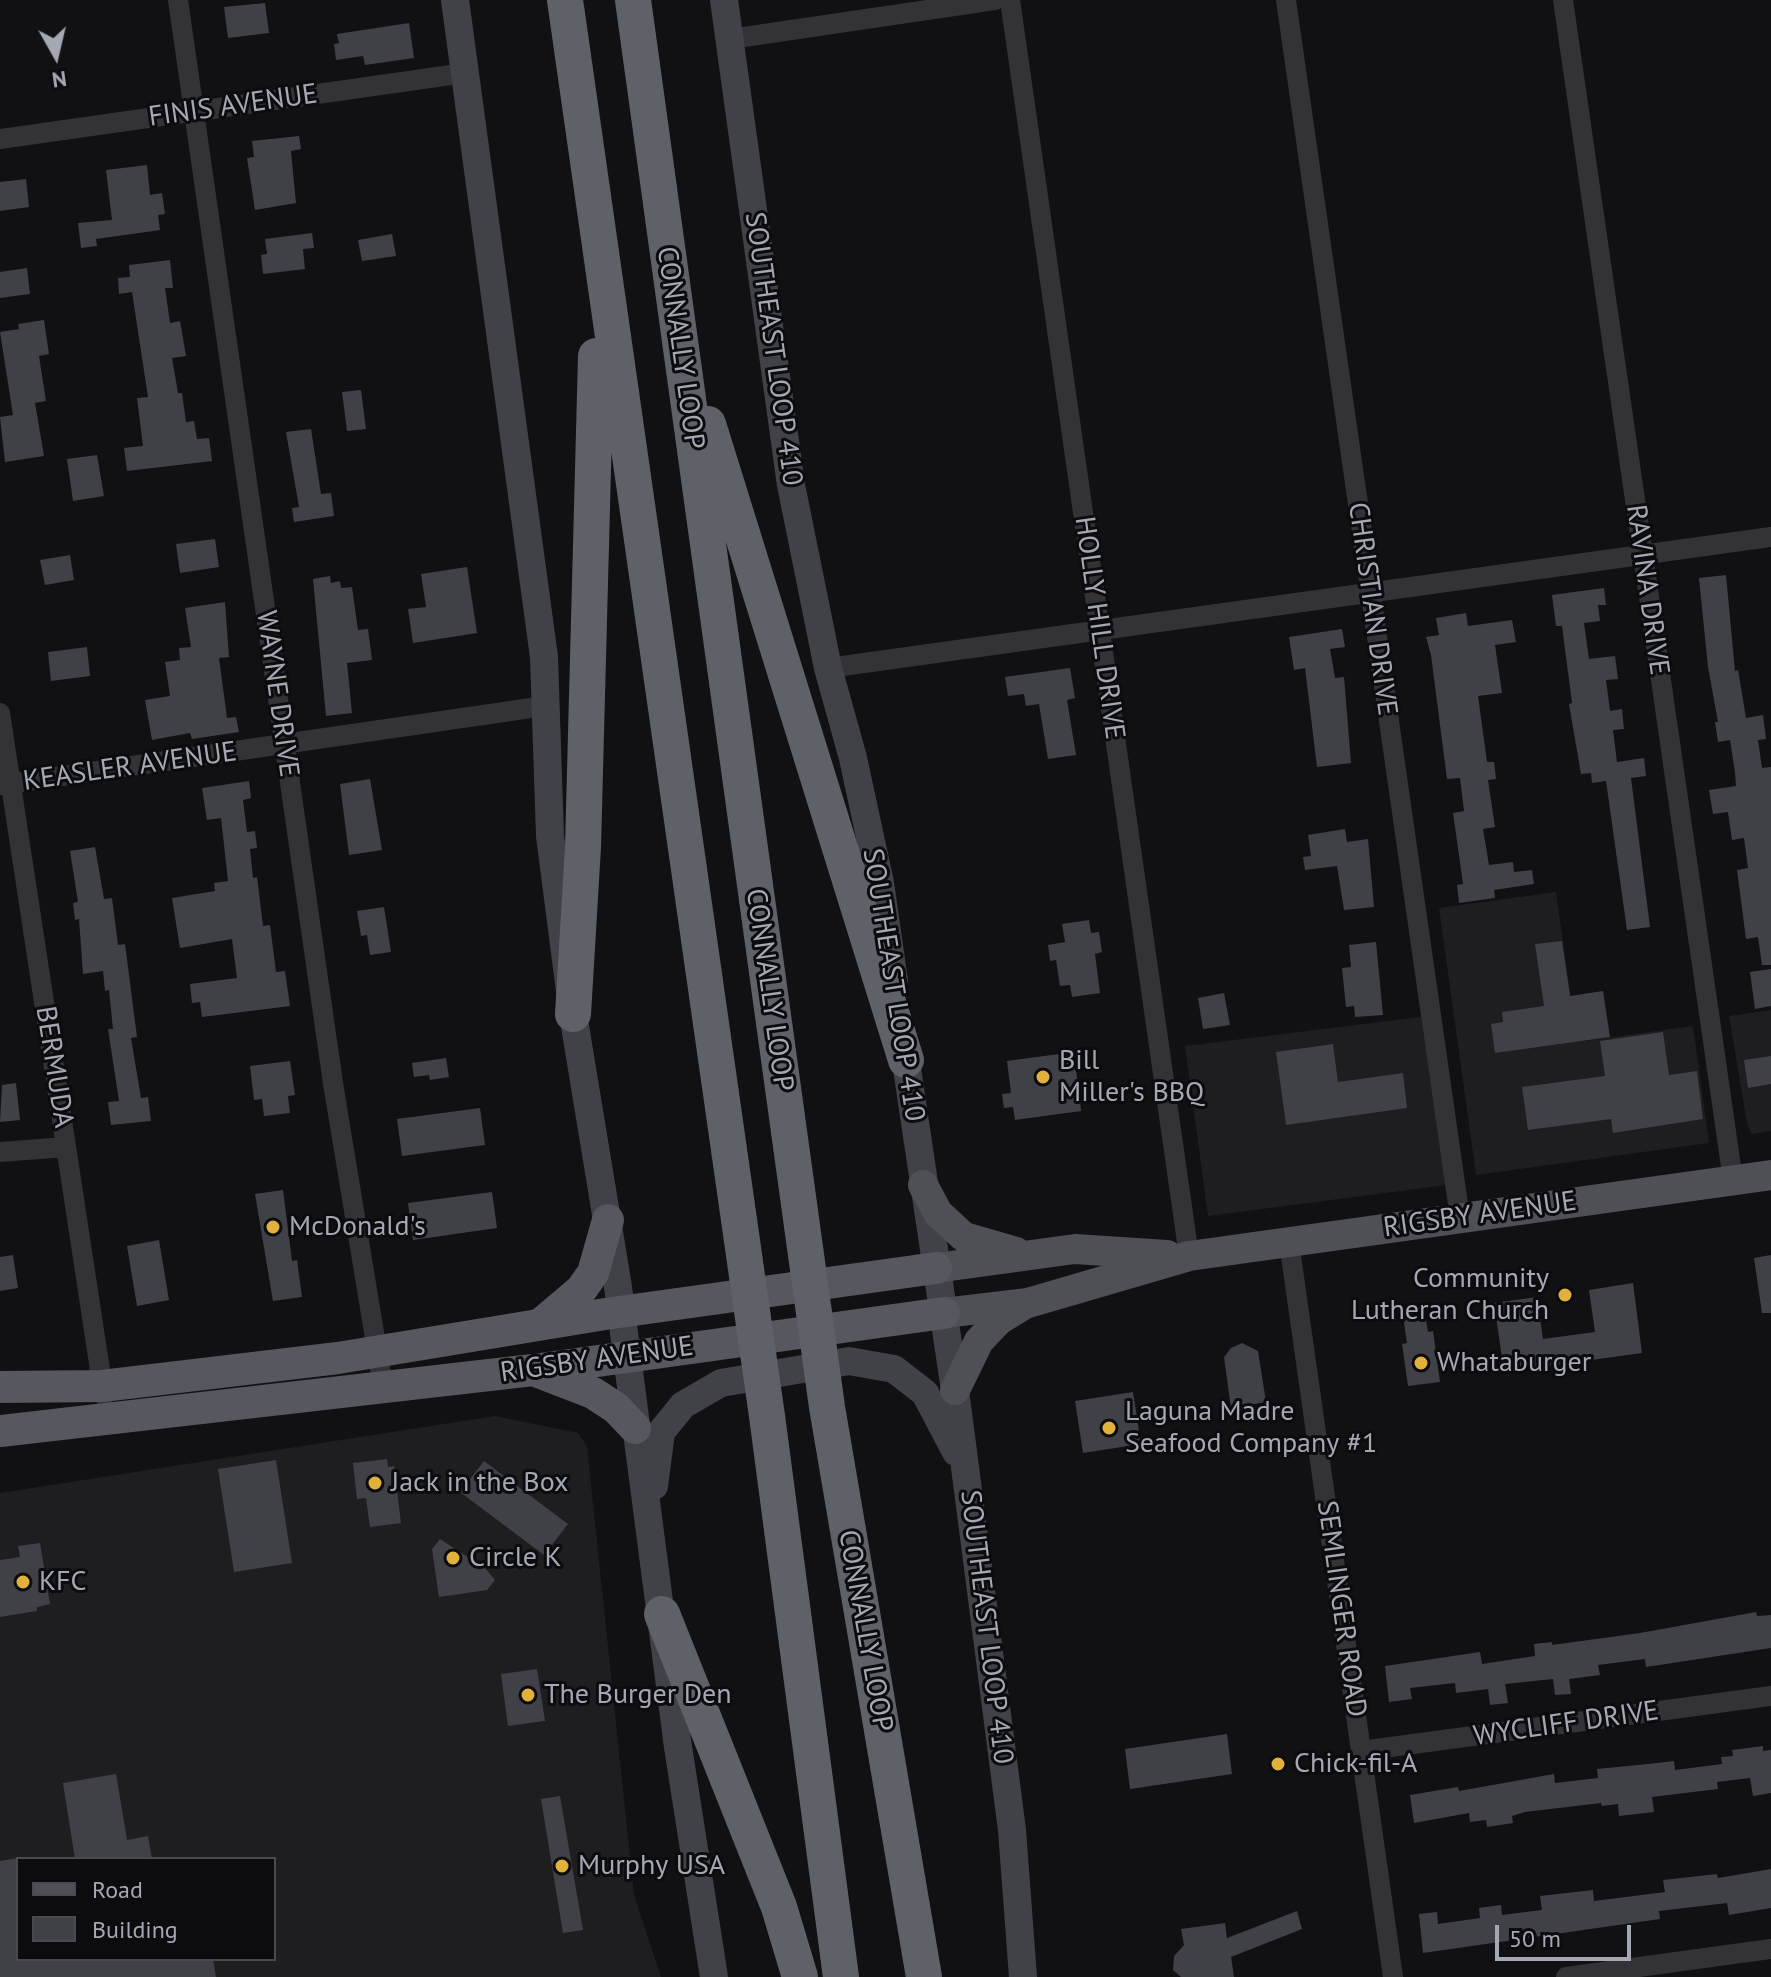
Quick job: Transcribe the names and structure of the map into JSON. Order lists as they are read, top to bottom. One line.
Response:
{"streets":{"highway":["CONNALLY LOOP","RIGSBY AVENUE"],"main road":["SOUTHEAST LOOP 410"],"street":["FINIS AVENUE","RAVINA DRIVE","CHRISTIAN DRIVE","HOLLY HILL DRIVE","WAYNE DRIVE","KEASLER AVENUE","BERMUDA","SEMLINGER ROAD","WYCLIFF DRIVE"]},"crossings":[["FINIS AVENUE","WAYNE DRIVE"],["SOUTHEAST LOOP 410","RIGSBY AVENUE"],["RAVINA DRIVE","RIGSBY AVENUE"],["CHRISTIAN DRIVE","RIGSBY AVENUE"],["HOLLY HILL DRIVE","RIGSBY AVENUE"],["WAYNE DRIVE","KEASLER AVENUE"],["WAYNE DRIVE","RIGSBY AVENUE"],["KEASLER AVENUE","BERMUDA"],["BERMUDA","RIGSBY AVENUE"],["RIGSBY AVENUE","SEMLINGER ROAD"],["SEMLINGER ROAD","WYCLIFF DRIVE"]],"places":["Bill Miller's BBQ","McDonald's","Community Lutheran Church","Whataburger","Laguna Madre Seafood Company #1","Jack in the Box","Circle K","KFC","The Burger Den","Chick-fil-A","Murphy USA"],"legend":["Road","Building"],"scale_bar":"50 m","north":"bottom"}
